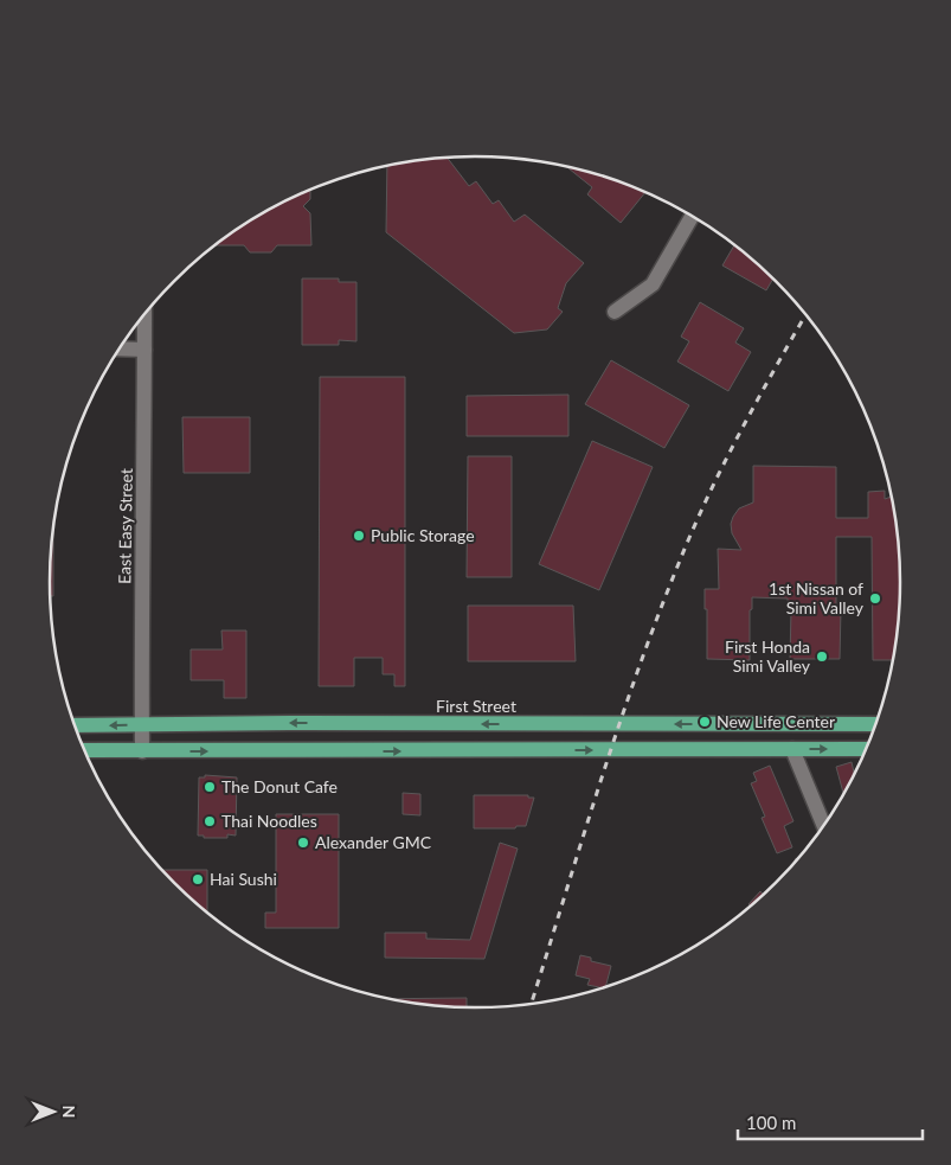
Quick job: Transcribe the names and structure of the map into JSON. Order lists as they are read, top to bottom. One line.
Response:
{"streets":{"main road":["First Street"],"street":["East Easy Street"]},"crossings":[["East Easy Street","First Street"]],"places":["Public Storage","1st Nissan of Simi Valley","First Honda Simi Valley","New Life Center","The Donut Cafe","Thai Noodles","Alexander GMC","Hai Sushi"],"scale_bar":"100 m","north":"right"}
